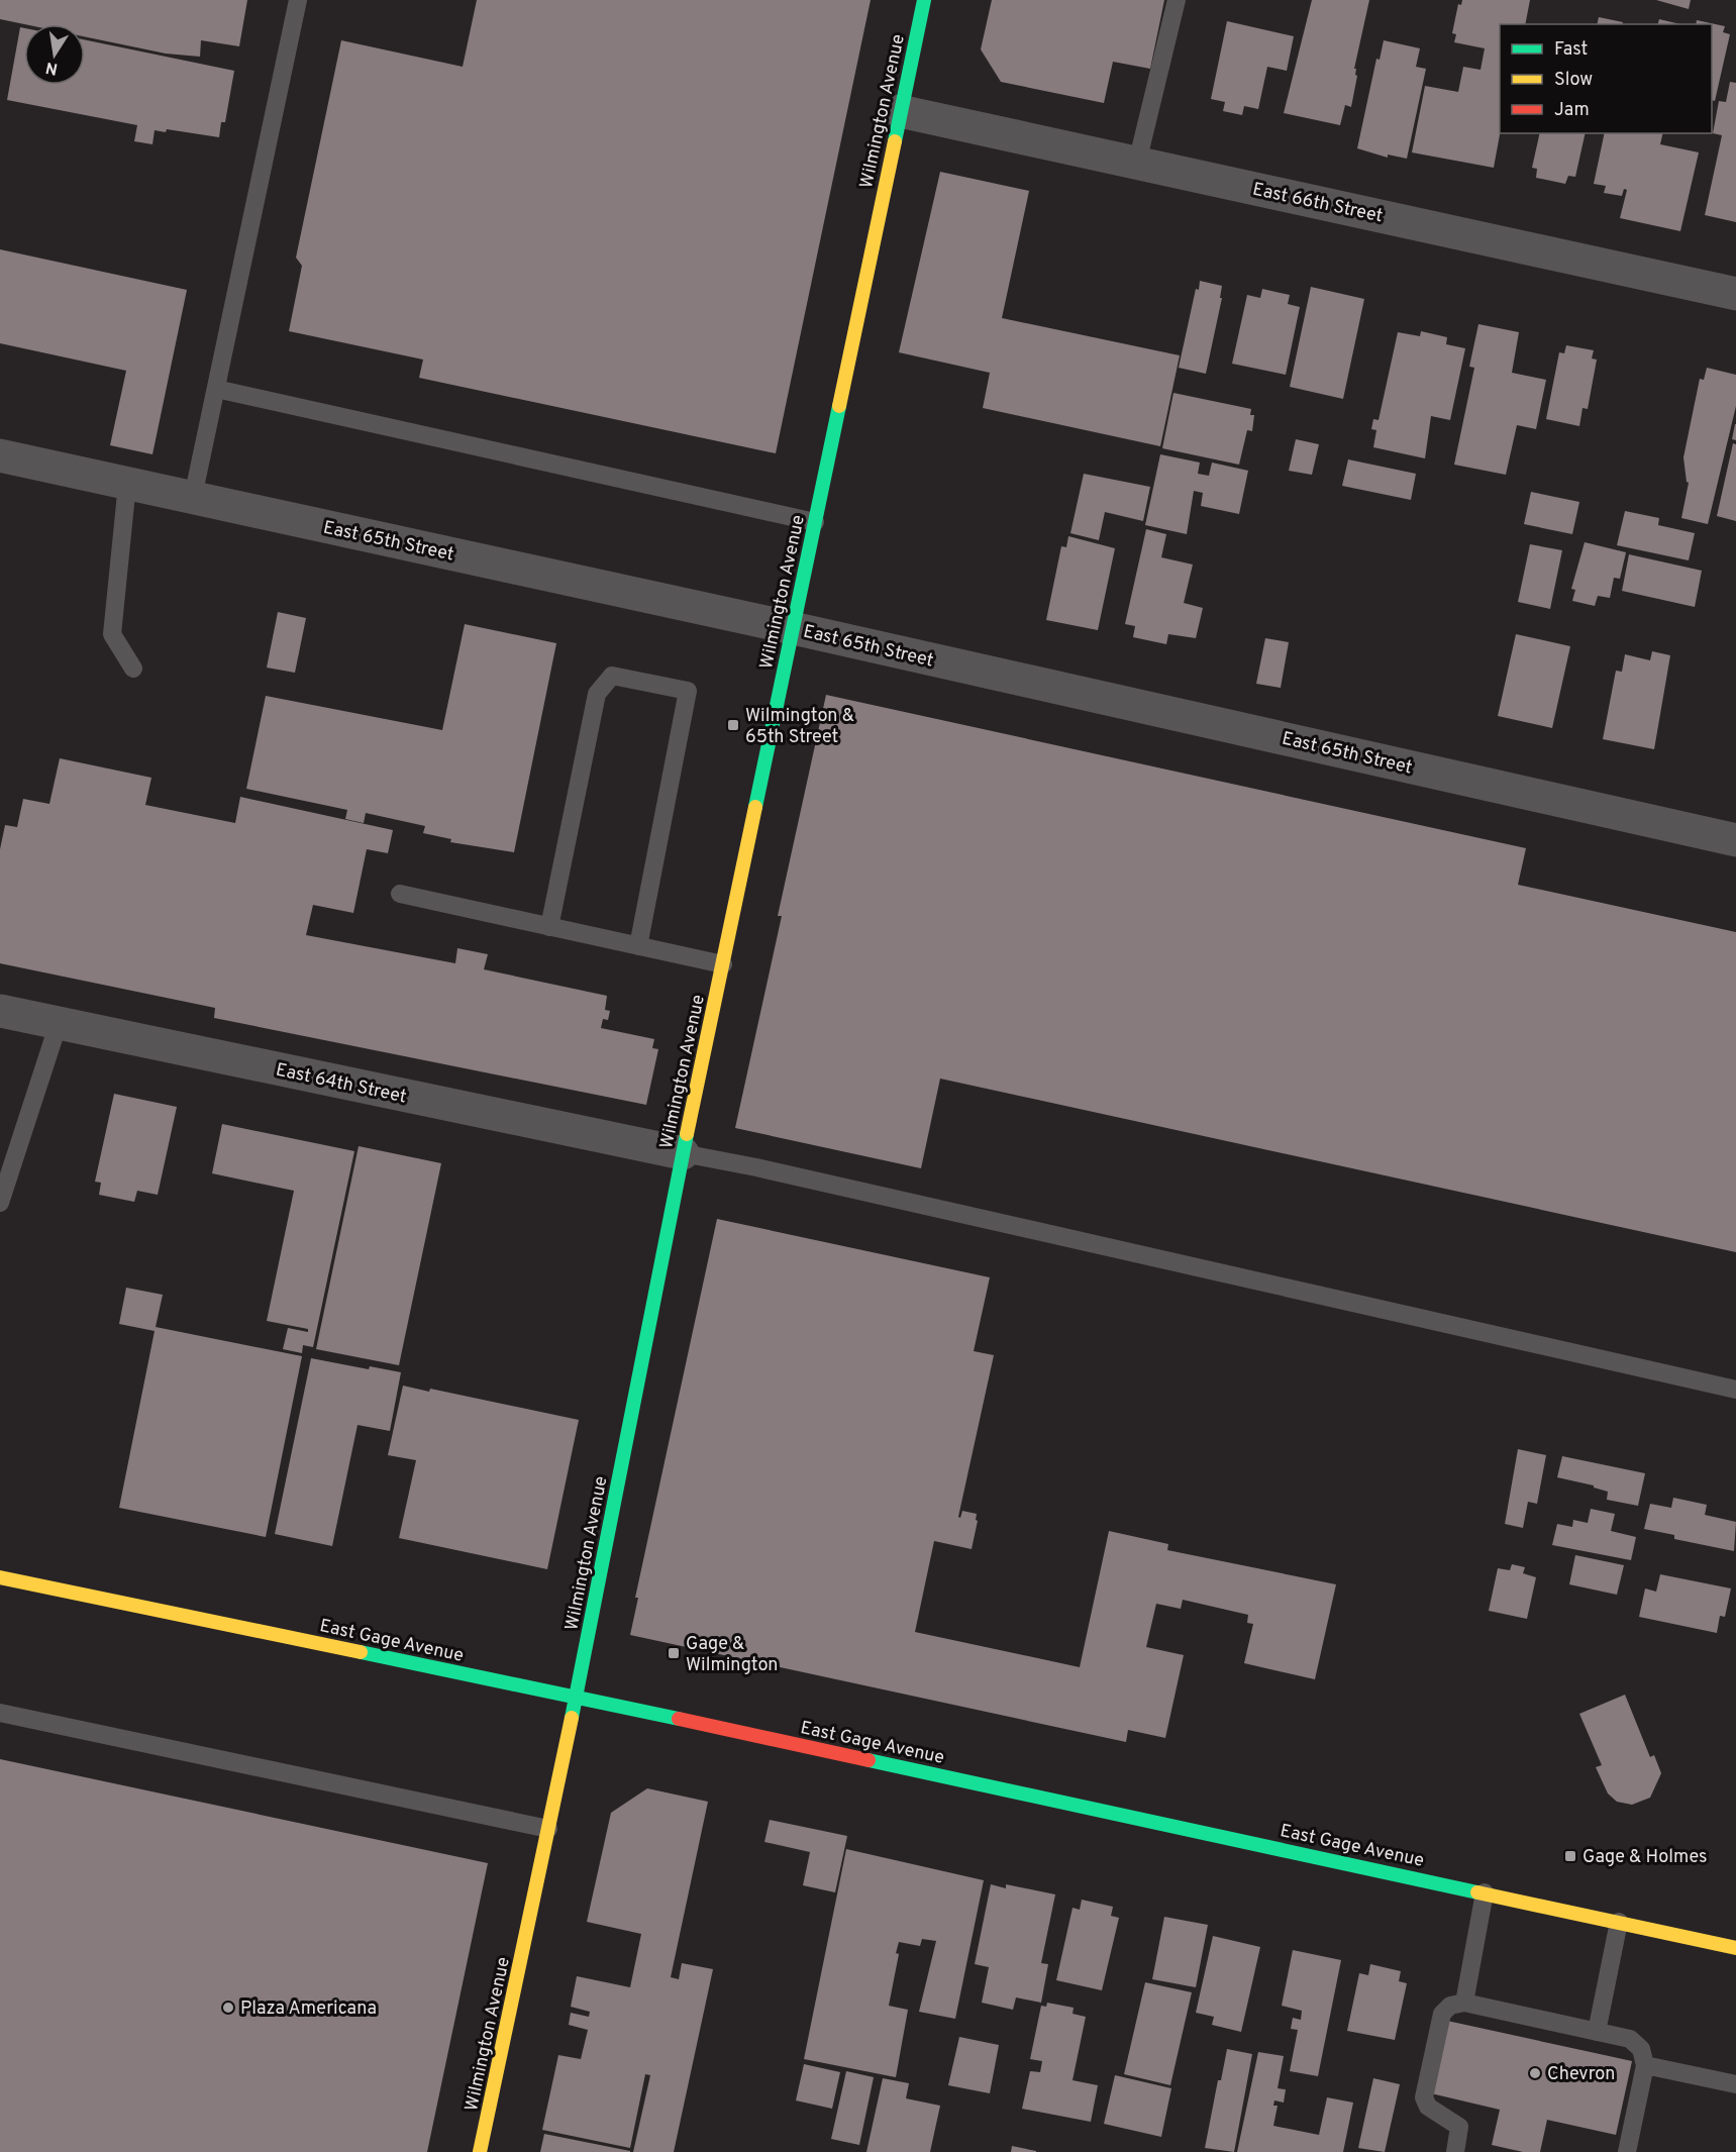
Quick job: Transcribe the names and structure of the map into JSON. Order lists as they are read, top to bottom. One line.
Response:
{"streets":{"street":["Wilmington Avenue","East 66th Street","East 65th Street","East 64th Street","East Gage Avenue"]},"crossings":[["Wilmington Avenue","East 66th Street"],["Wilmington Avenue","East 65th Street"],["Wilmington Avenue","East 64th Street"],["Wilmington Avenue","East Gage Avenue"]],"places":{"transit":["Wilmington & 65th Street","Gage & Wilmington","Gage & Holmes"],"other":["Plaza Americana","Chevron"]},"legend":["Fast","Slow","Jam"],"north":"bottom"}
